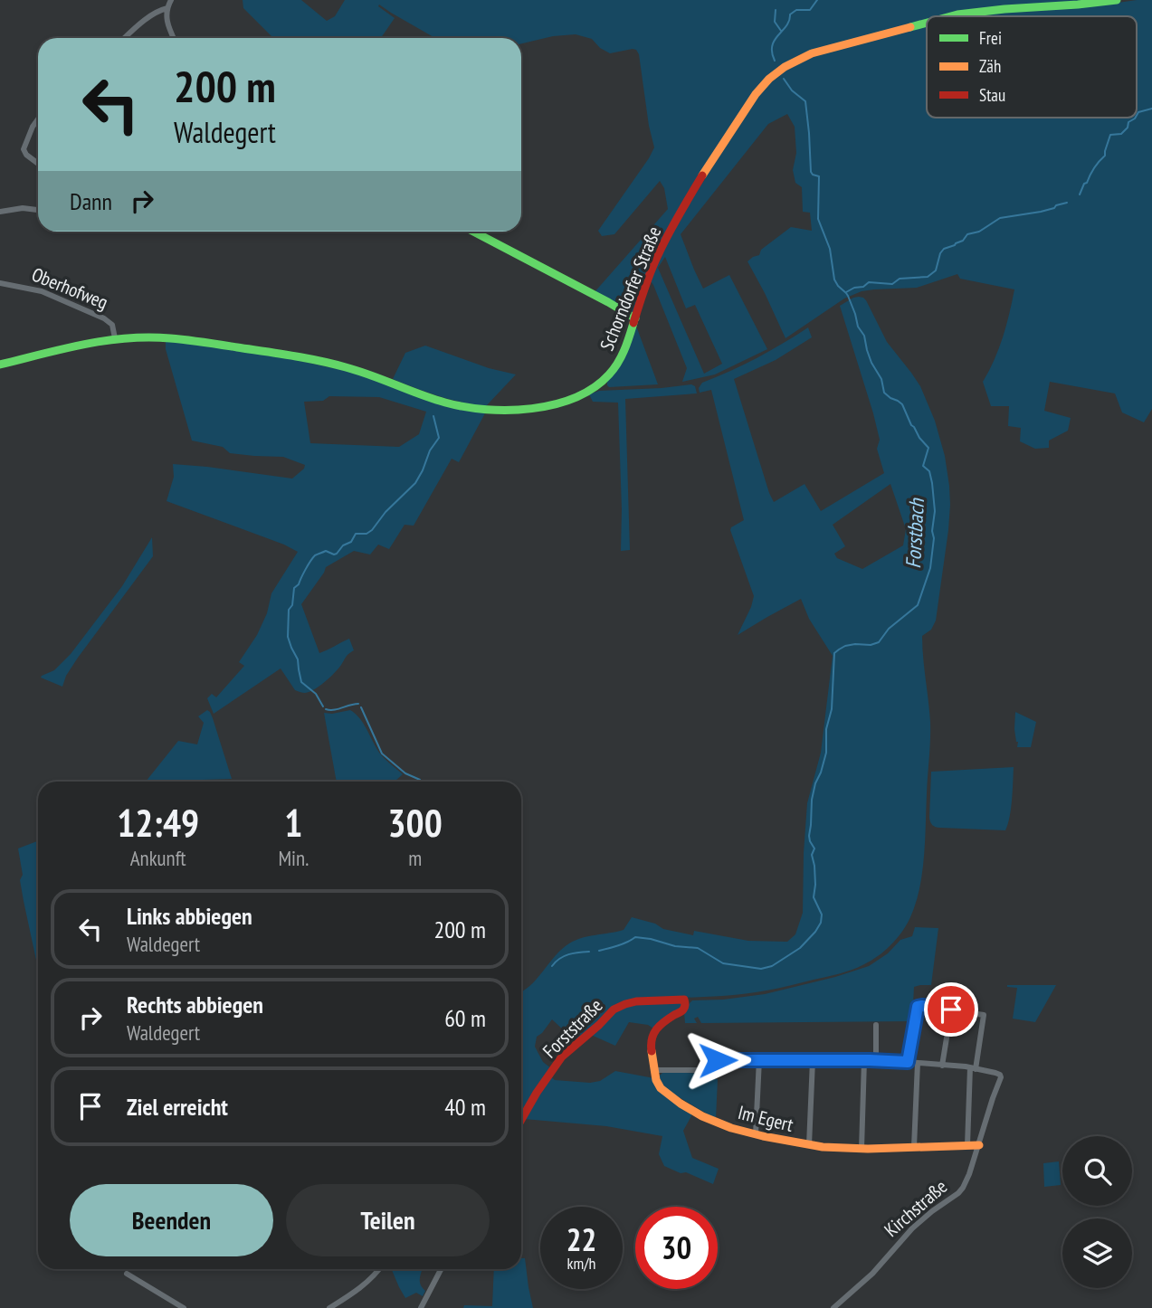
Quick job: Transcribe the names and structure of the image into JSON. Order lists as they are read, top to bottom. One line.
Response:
{"streets":{"main road":["Schorndorfer Straße","Forststraße","Im Egert"],"street":["Oberhofweg","Kirchstraße"]},"crossings":[["Oberhofweg","Schorndorfer Straße"],["Forststraße","Im Egert"],["Im Egert","Kirchstraße"]],"water":["Forstbach"],"legend":["Frei","Zäh","Stau"],"page":{"turn":["200 m","Waldegert"],"then":"Dann","eta":["12:49","Ankunft","1","Min.","300","m"],"list":[{"name":"Links abbiegen","note":"Waldegert","value":"200 m"},{"name":"Rechts abbiegen","note":"Waldegert","value":"60 m"},{"name":"Ziel erreicht","value":"40 m"}],"buttons":["Beenden","Teilen"],"speed":"22 km/h","limit":"30"}}
